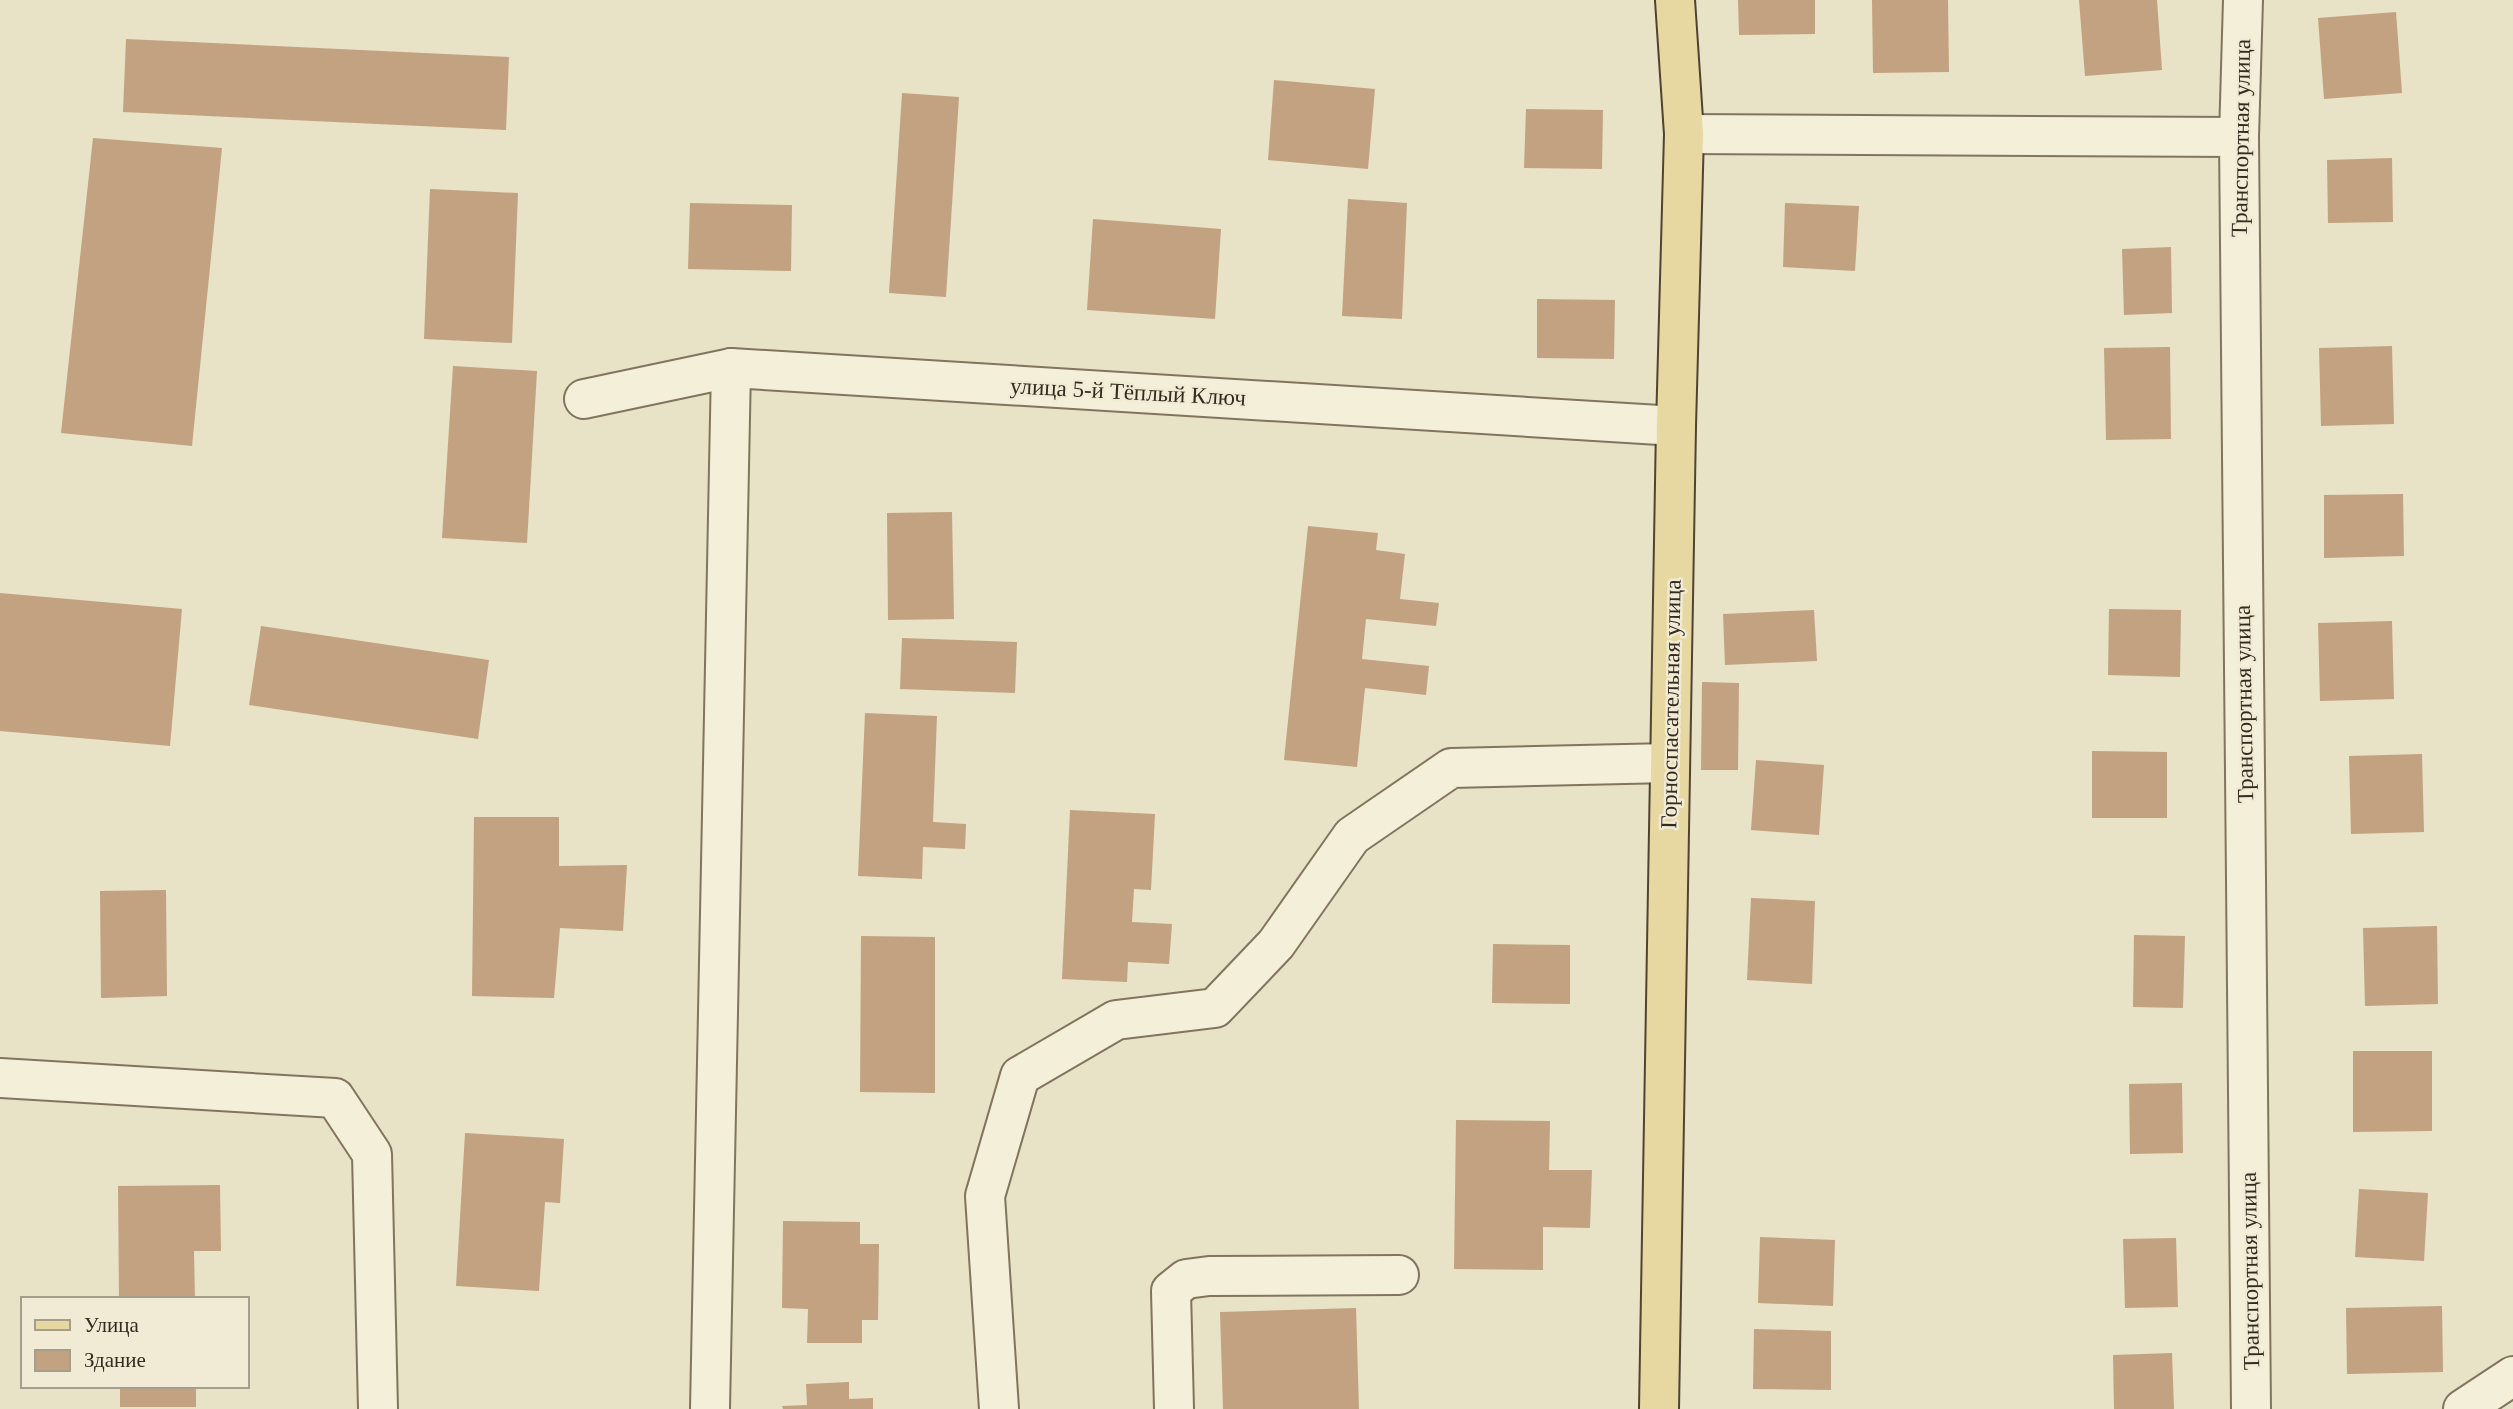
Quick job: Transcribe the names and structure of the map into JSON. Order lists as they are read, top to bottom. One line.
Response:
{"streets":{"main road":["Горноспасательная улица"],"street":["Транспортная улица","улица 5-й Тёплый Ключ"]},"crossings":[["улица 5-й Тёплый Ключ","Горноспасательная улица"]],"legend":["Улица","Здание"]}
